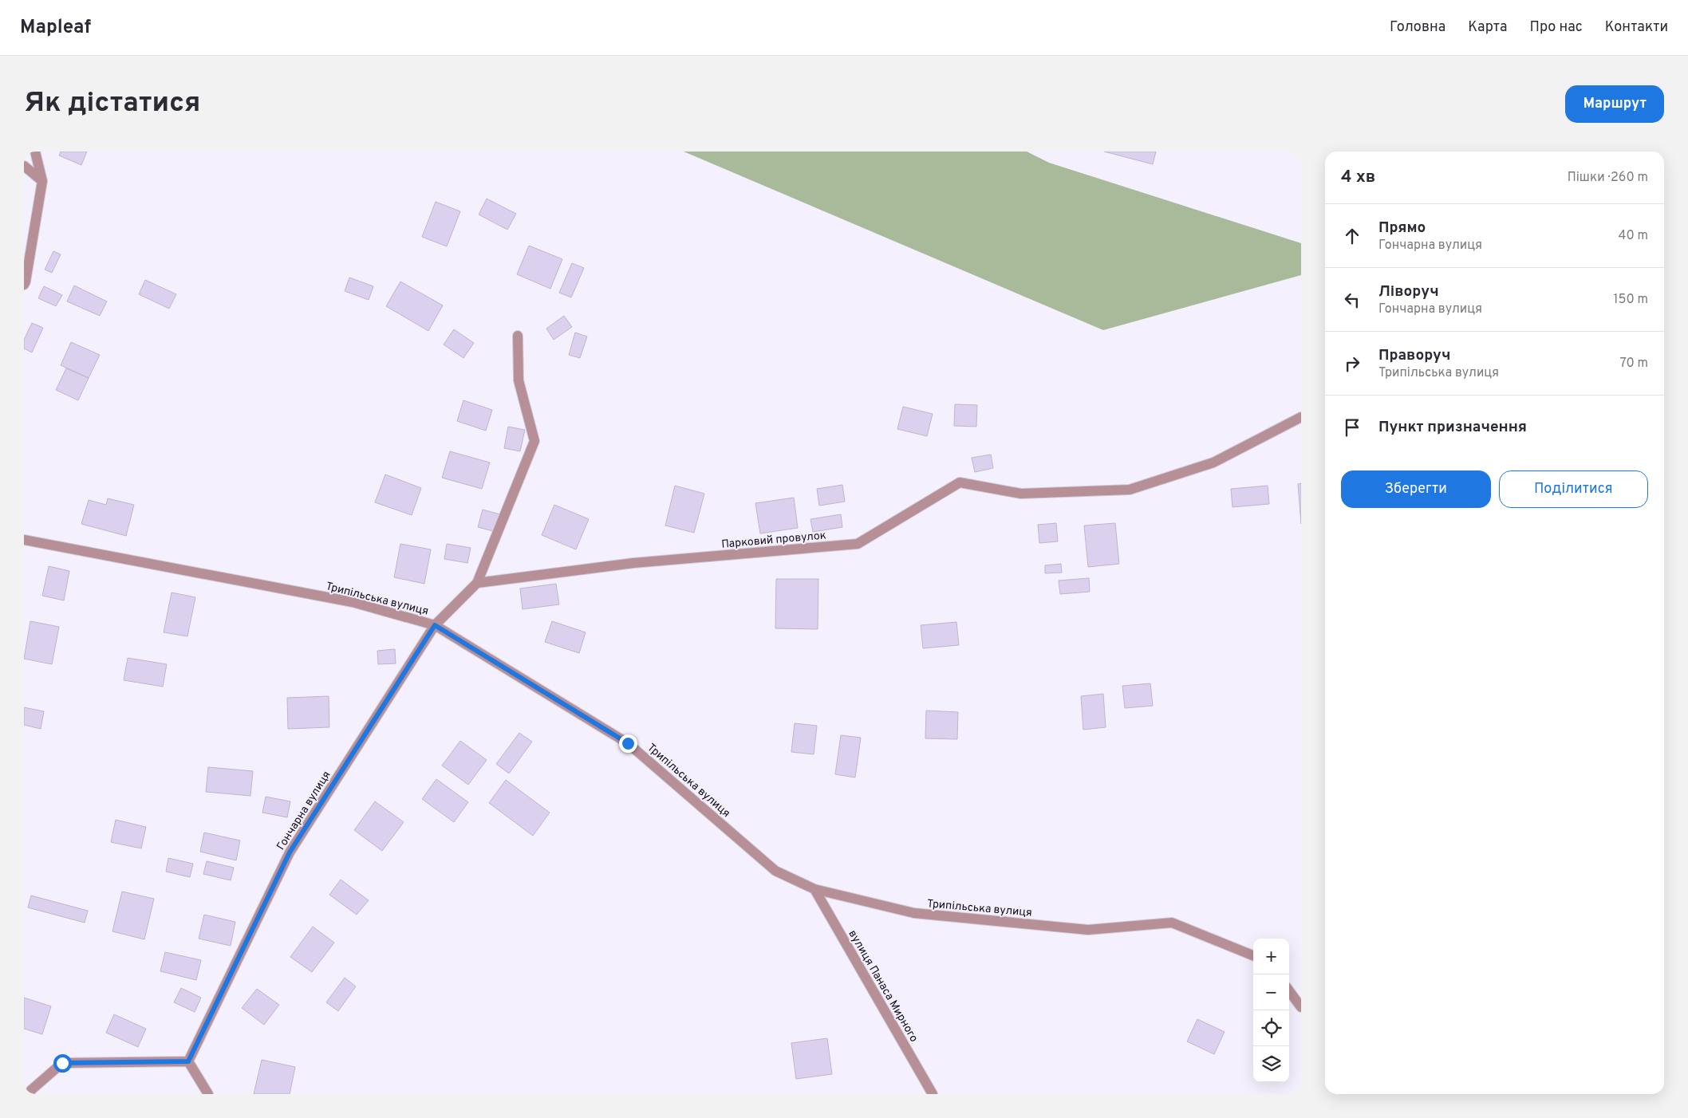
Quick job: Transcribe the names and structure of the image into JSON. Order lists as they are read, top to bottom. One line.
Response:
{"streets":{"street":["Парковий провулок","Трипільська вулиця","Гончарна вулиця","вулиця Панаса Мирного"]},"crossings":[["Парковий провулок","Гончарна вулиця"],["Трипільська вулиця","Гончарна вулиця"],["Трипільська вулиця","вулиця Панаса Мирного"]],"page":{"header":"Mapleaf","nav":["Головна","Карта","Про нас","Контакти"],"buttons":["Маршрут",["Зберегти","Поділитися"]],"title":"Як дістатися","heading":["4 хв","Пішки · 260 m"],"list":[["Прямо","Гончарна вулиця","40 m"],["Ліворуч","Гончарна вулиця","150 m"],["Праворуч","Трипільська вулиця","70 m"],"Пункт призначення"],"map_buttons":["+","−"]}}
